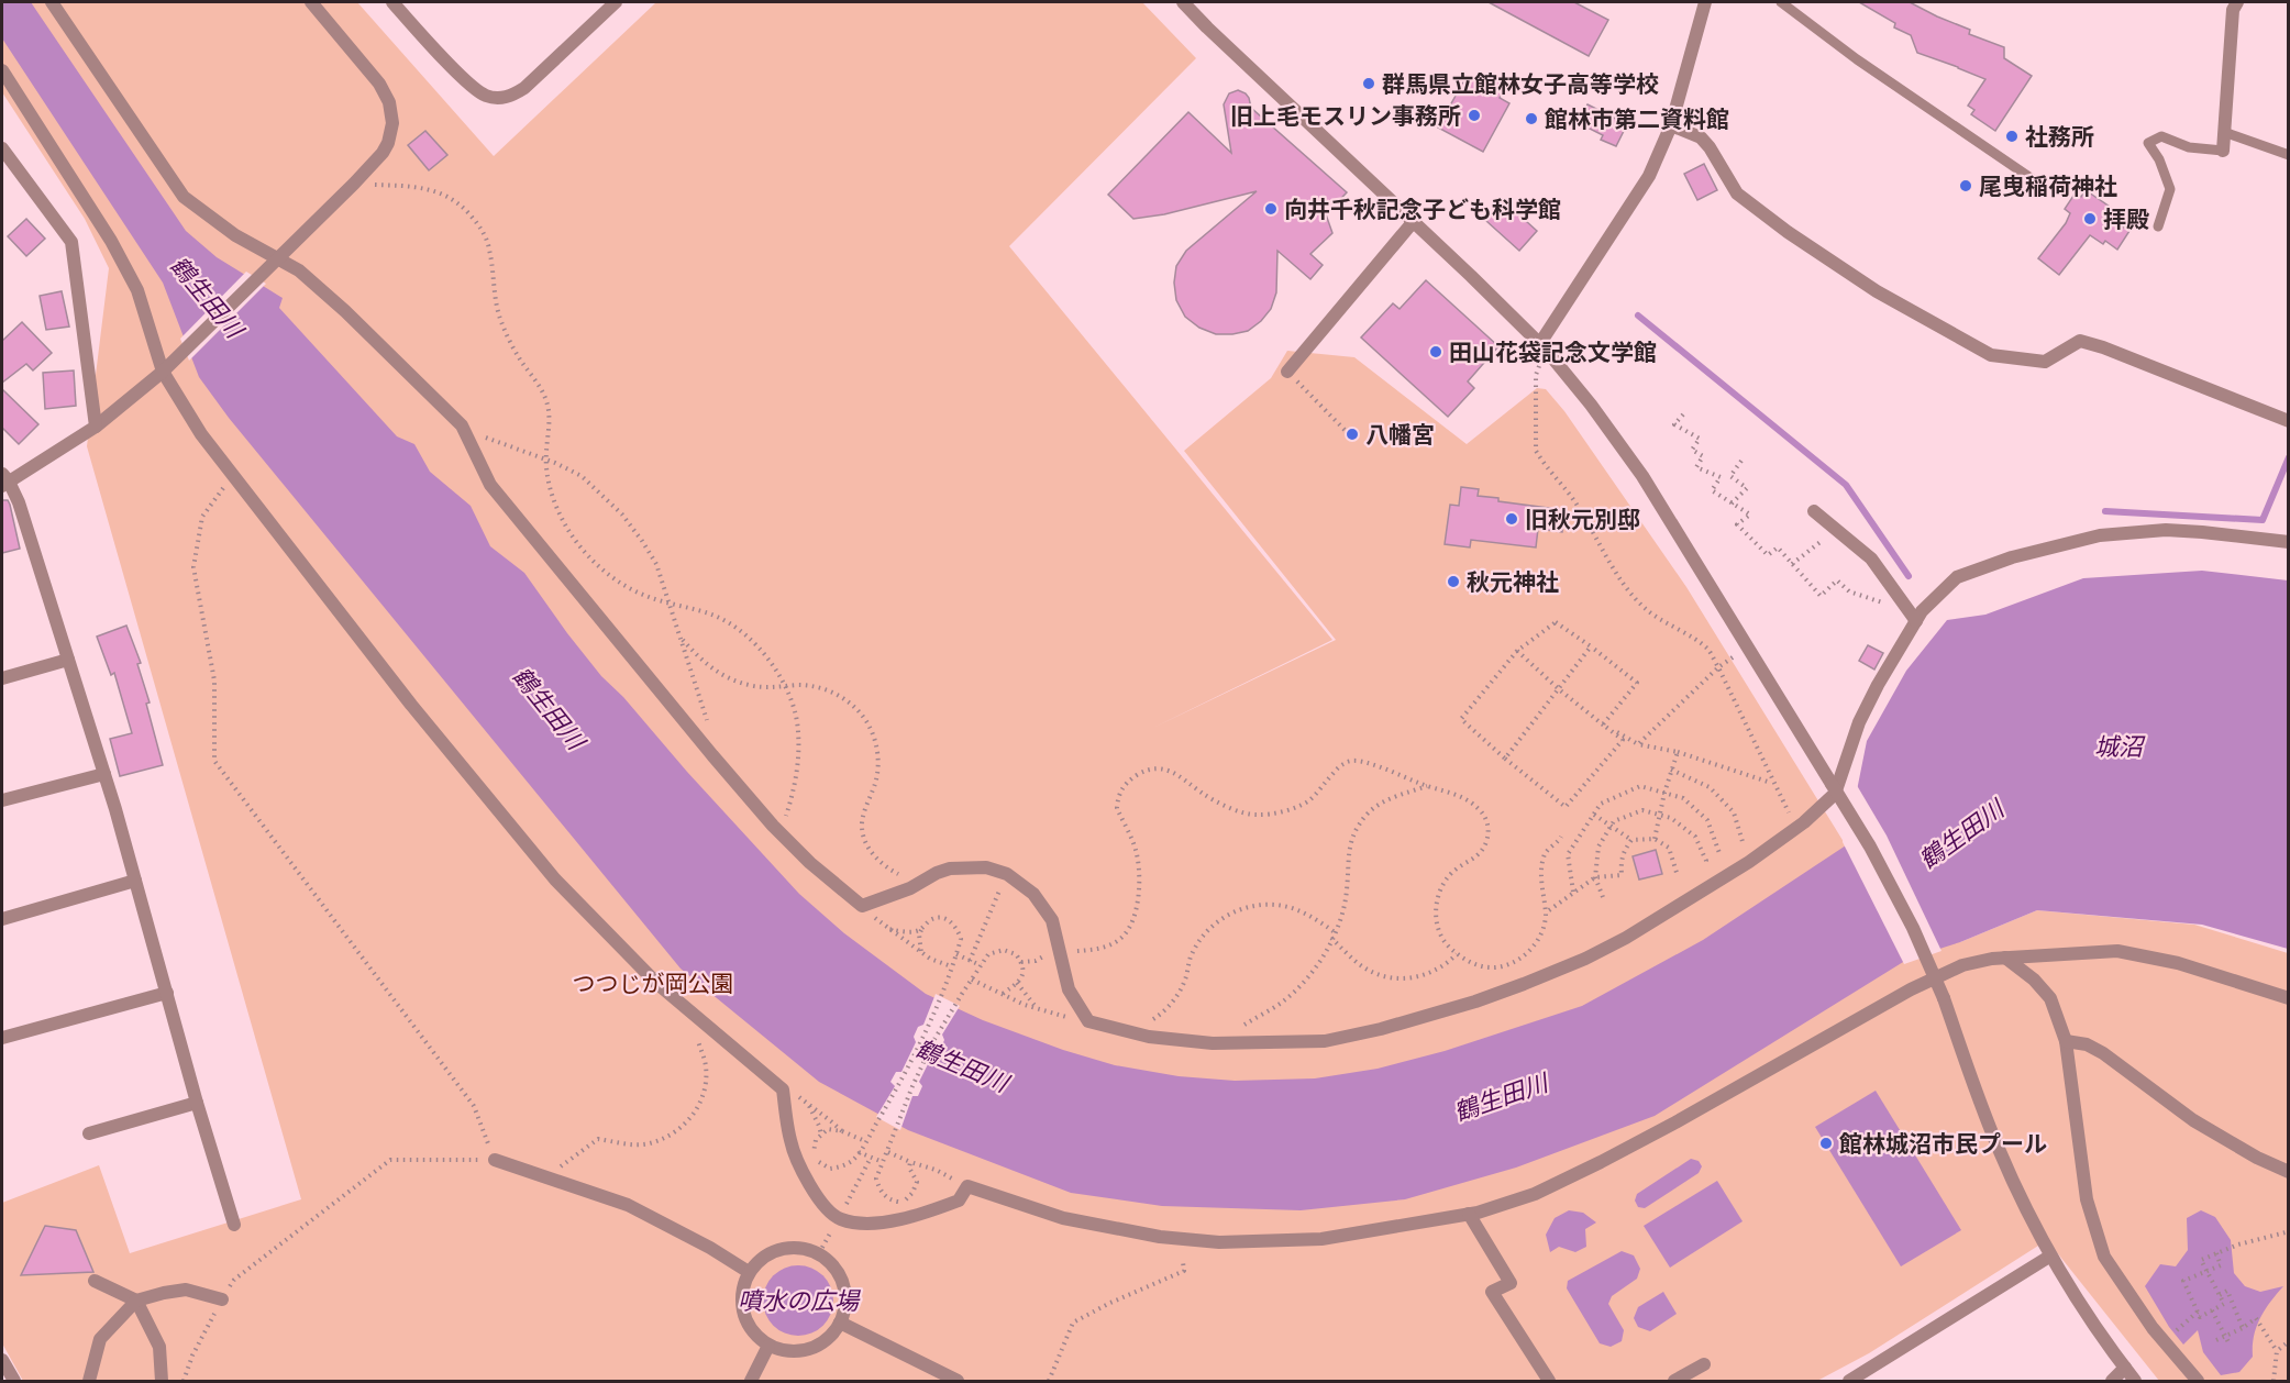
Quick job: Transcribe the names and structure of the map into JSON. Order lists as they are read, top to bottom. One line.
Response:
{"water":["鶴生田川","城沼","噴水の広場"],"parks":["つつじが岡公園"],"places":["群馬県立館林女子高等学校","旧上毛モスリン事務所","館林市第二資料館","社務所","尾曳稲荷神社","向井千秋記念子ども科学館","拝殿","田山花袋記念文学館","八幡宮","旧秋元別邸","秋元神社","館林城沼市民プール"]}
